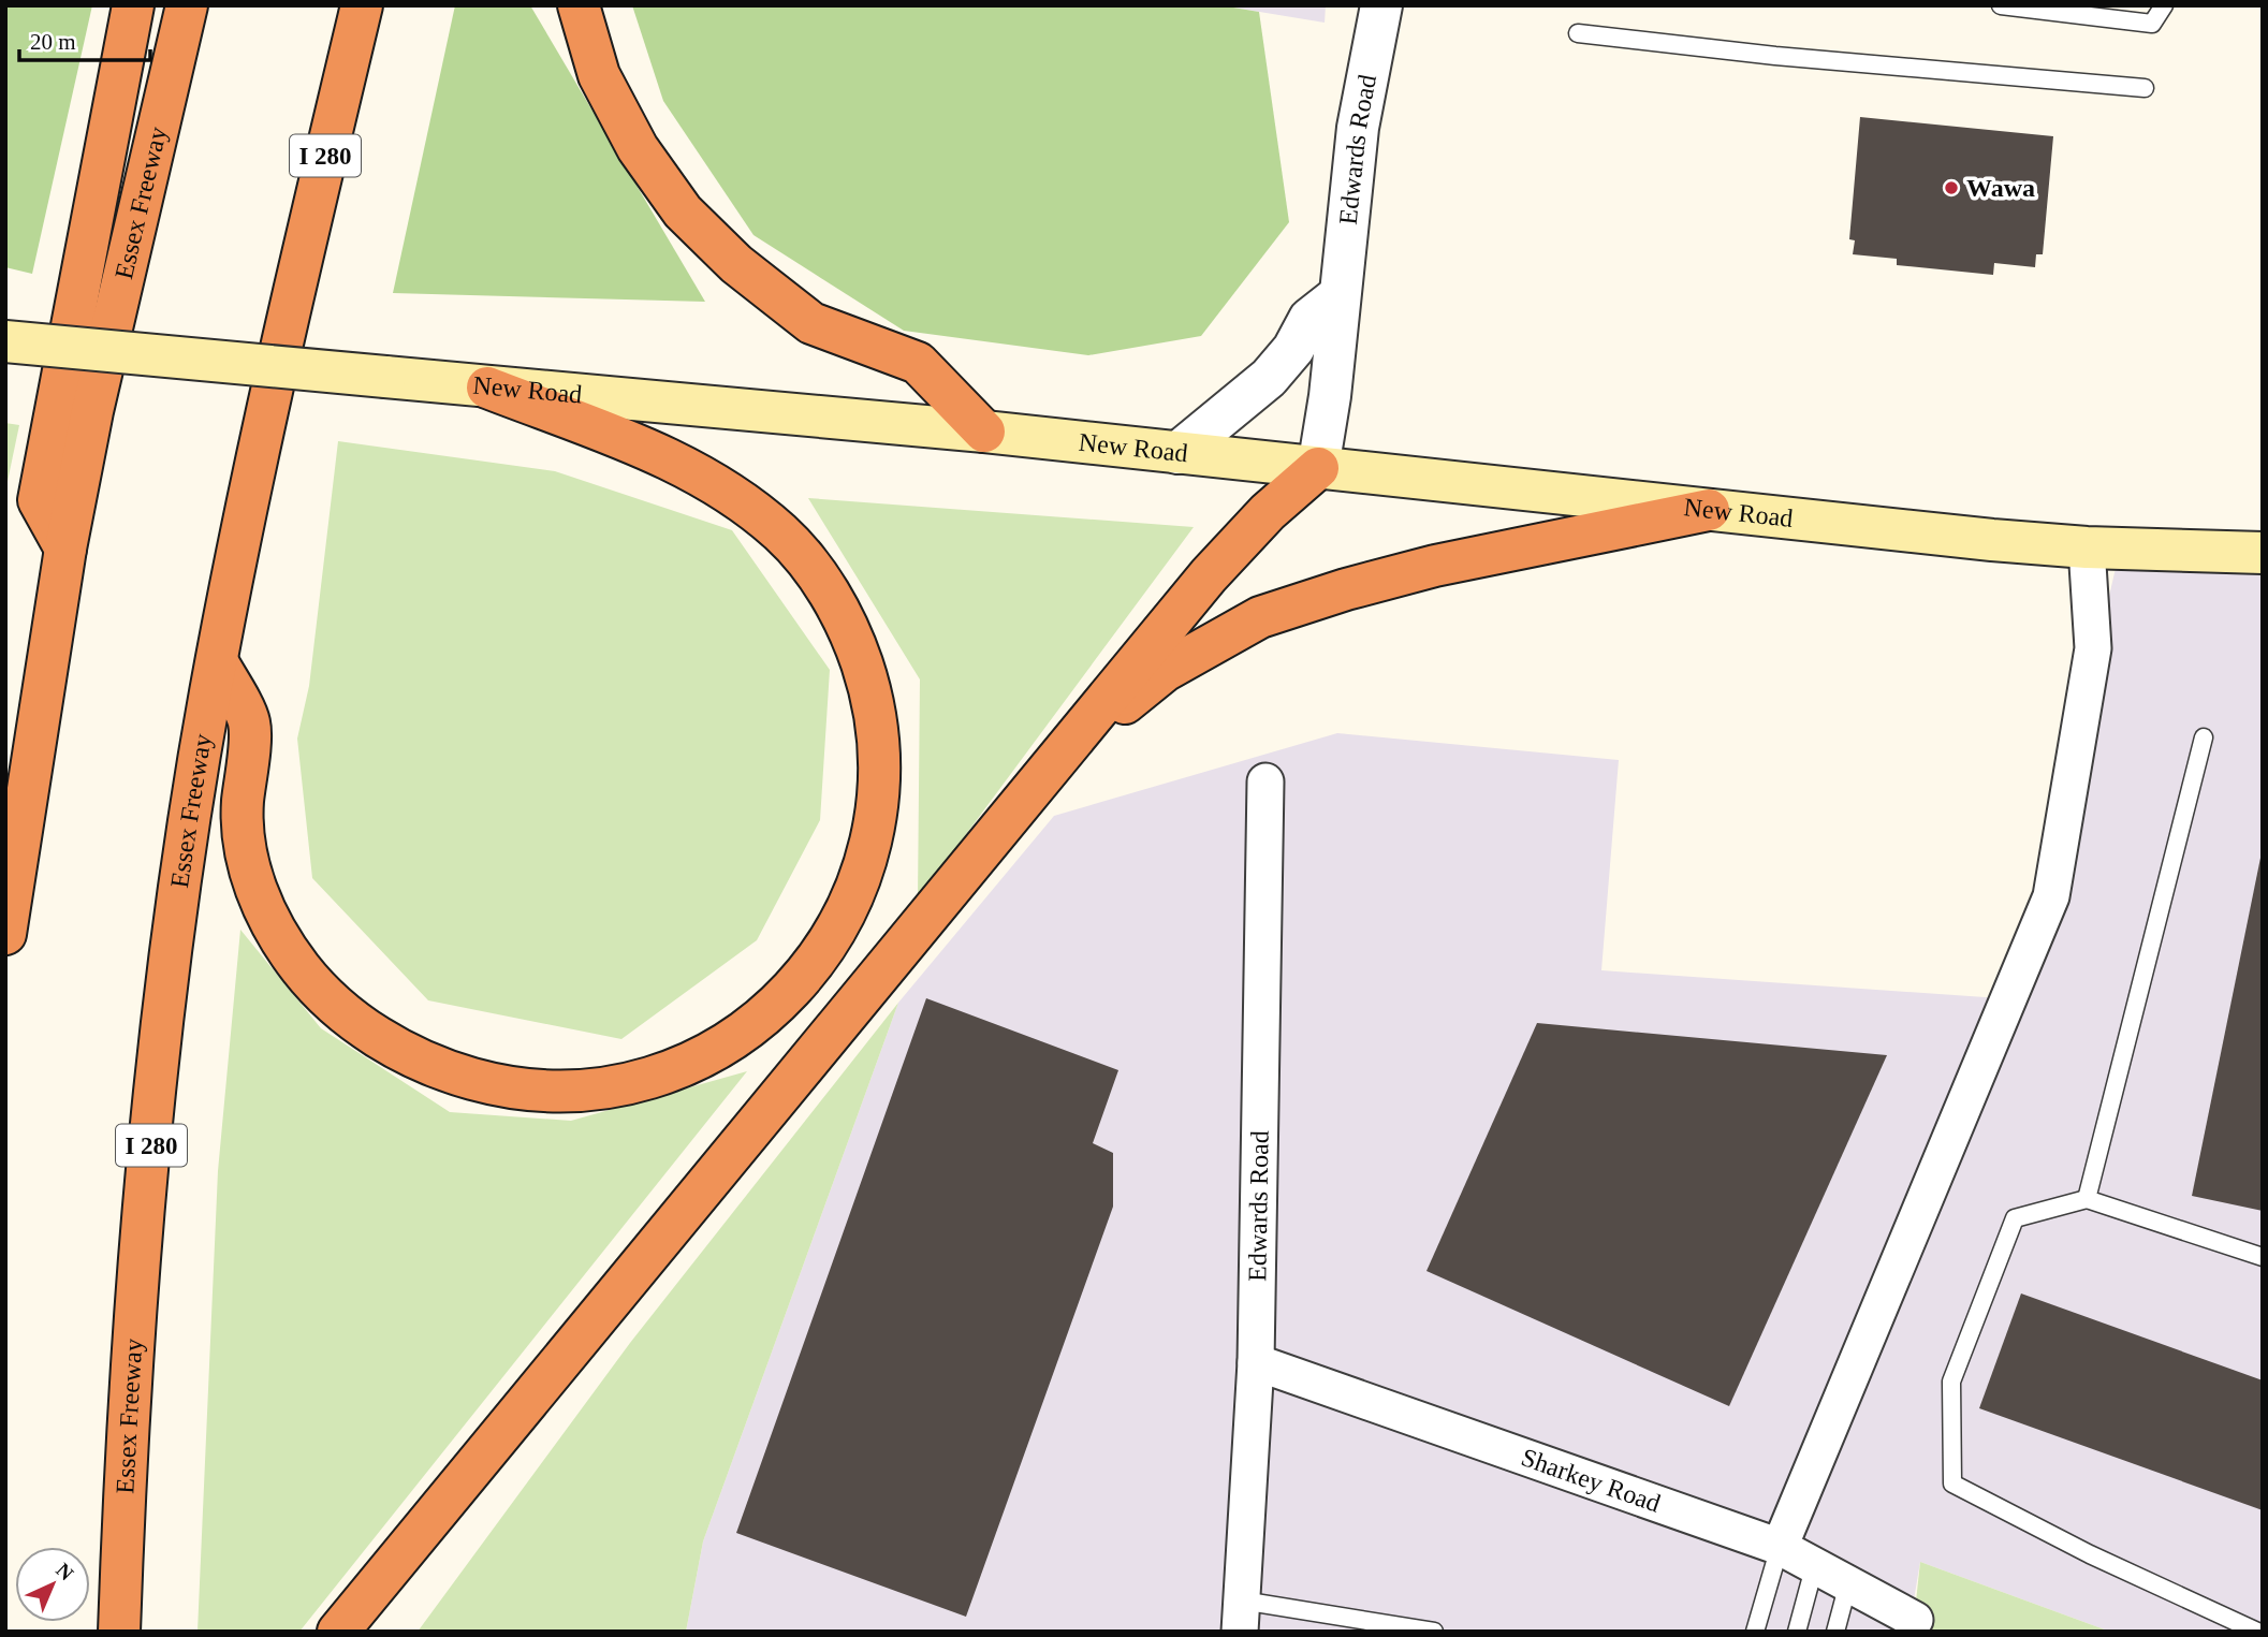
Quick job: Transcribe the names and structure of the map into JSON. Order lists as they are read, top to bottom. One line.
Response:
{"streets":{"highway":["I 280","Essex Freeway"],"main road":["New Road"],"street":["Edwards Road","Sharkey Road"]},"crossings":[["Edwards Road","New Road"],["Edwards Road","Sharkey Road"]],"places":["Wawa"],"scale_bar":"20 m","north":"top right"}
